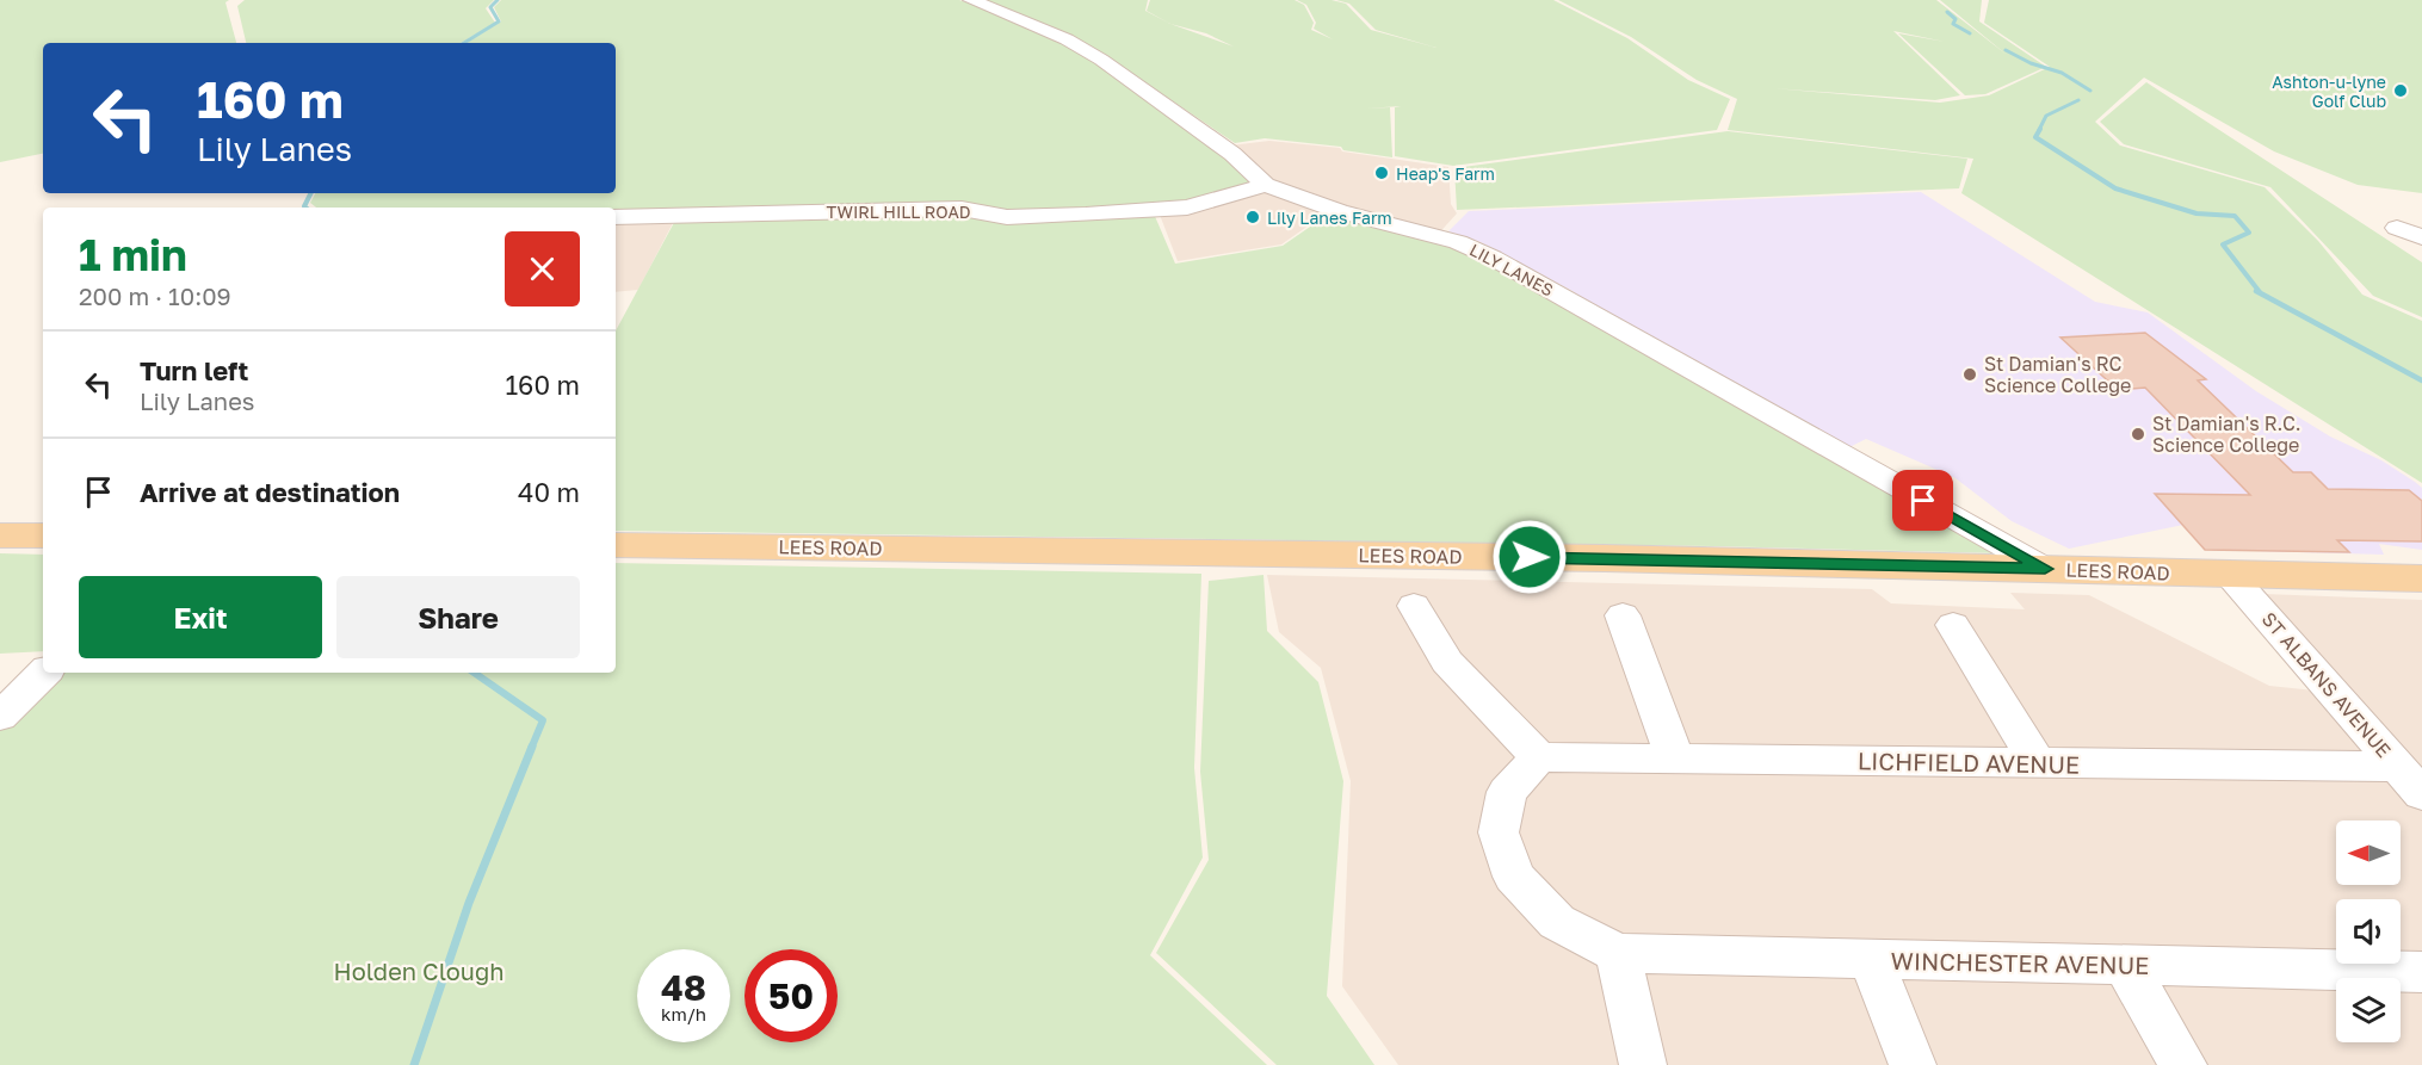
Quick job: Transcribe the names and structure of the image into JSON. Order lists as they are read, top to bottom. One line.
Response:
{"streets":{"main road":["LEES ROAD"],"street":["TWIRL HILL ROAD","LILY LANES","ST ALBANS AVENUE","LICHFIELD AVENUE","WINCHESTER AVENUE"]},"crossings":[["TWIRL HILL ROAD","LILY LANES"],["LILY LANES","LEES ROAD"],["LEES ROAD","ST ALBANS AVENUE"],["ST ALBANS AVENUE","LICHFIELD AVENUE"]],"parks":["Holden Clough"],"places":["Ashton-u-lyne Golf Club","Heap's Farm","Lily Lanes Farm","St Damian's RC Science College","St Damian's R.C. Science College"],"north":"left","page":{"turn":["160 m","Lily Lanes"],"heading":["1 min","200 m · 10:09"],"list":[{"name":"Turn left","note":"Lily Lanes","value":"160 m"},{"name":"Arrive at destination","value":"40 m"}],"buttons":["Exit","Share"],"speed":"48 km/h","limit":"50"}}
